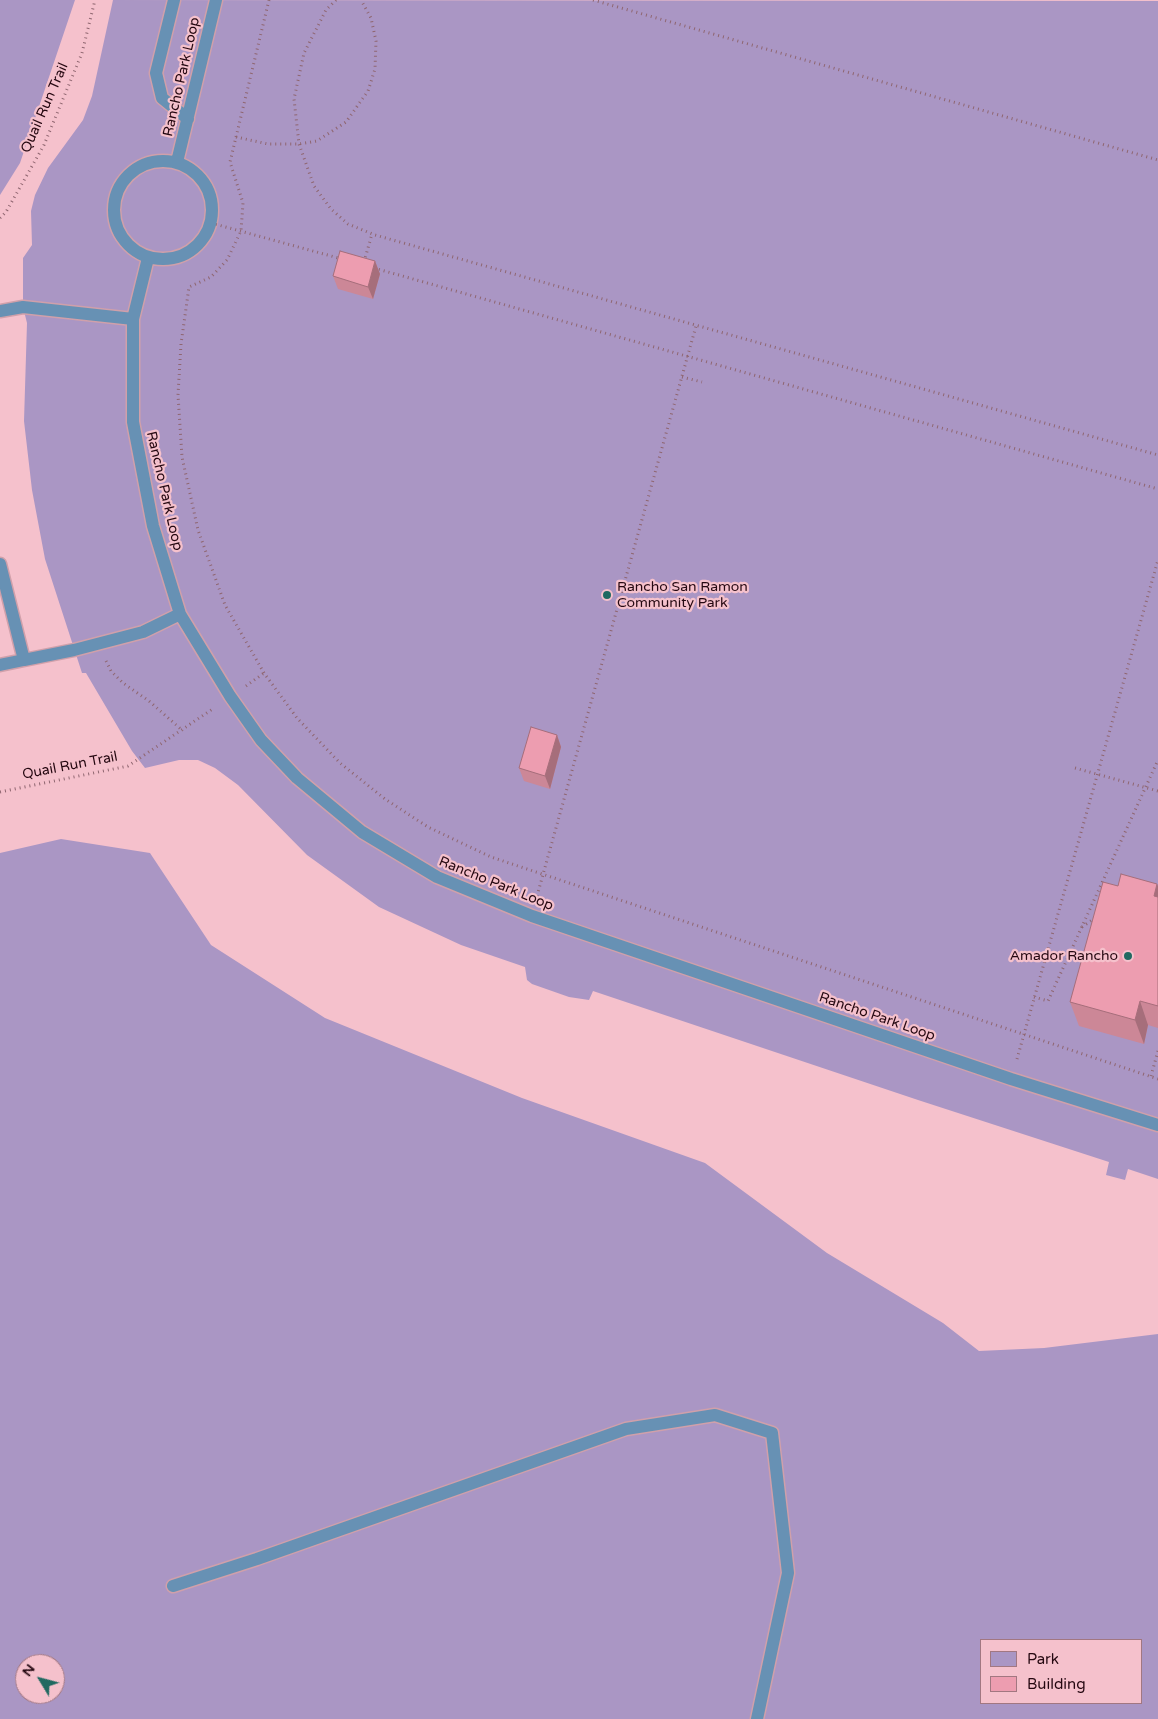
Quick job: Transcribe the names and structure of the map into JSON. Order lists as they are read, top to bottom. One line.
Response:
{"streets":{"lane":["Rancho Park Loop"],"path":["Quail Run Trail"]},"places":["Rancho San Ramon Community Park","Amador Rancho"],"legend":["Park","Building"],"north":"top left"}
